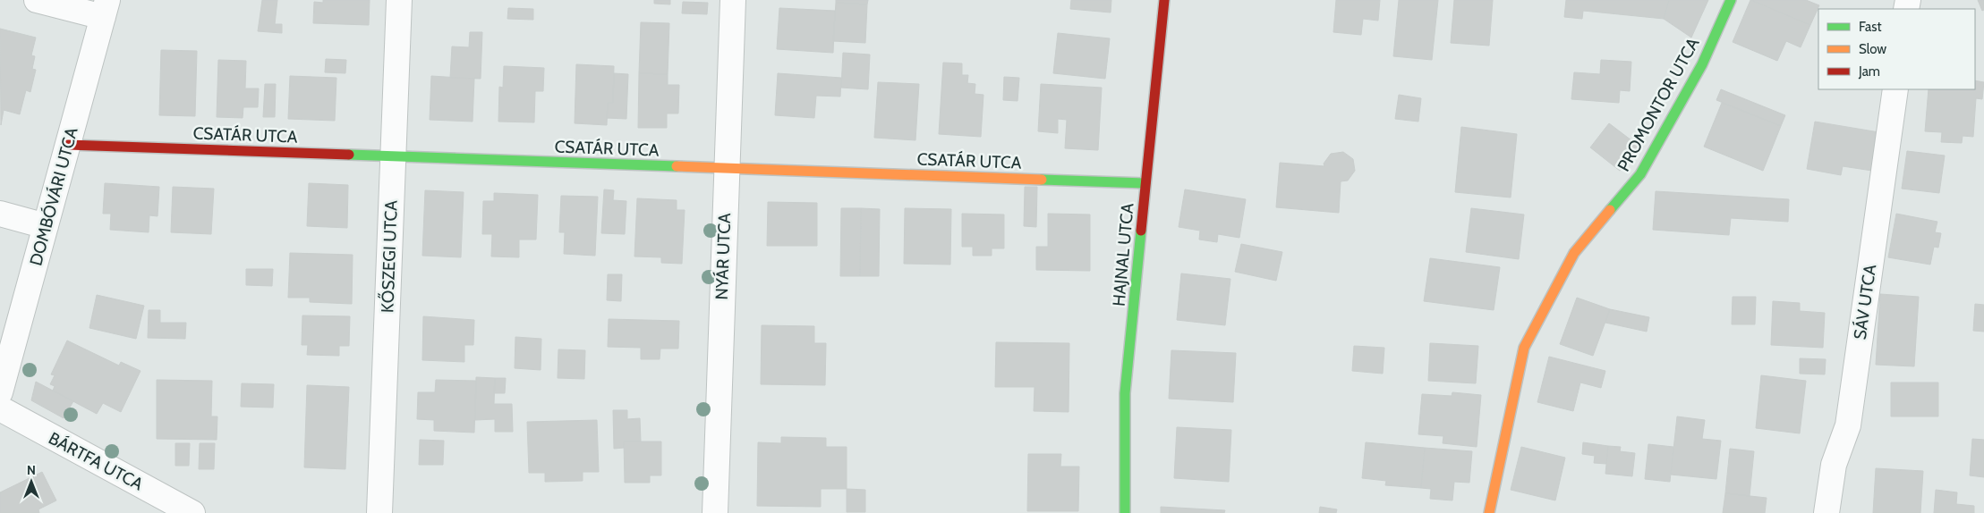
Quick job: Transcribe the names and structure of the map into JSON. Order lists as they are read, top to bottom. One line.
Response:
{"streets":{"street":["PROMONTOR UTCA","CSATÁR UTCA","DOMBÓVÁRI UTCA","HAJNAL UTCA","KŐSZEGI UTCA","NYÁR UTCA","SÁV UTCA","BÁRTFA UTCA"]},"crossings":[["CSATÁR UTCA","DOMBÓVÁRI UTCA"],["CSATÁR UTCA","HAJNAL UTCA"],["CSATÁR UTCA","KŐSZEGI UTCA"],["CSATÁR UTCA","NYÁR UTCA"]],"legend":["Fast","Slow","Jam"],"north":"top"}
